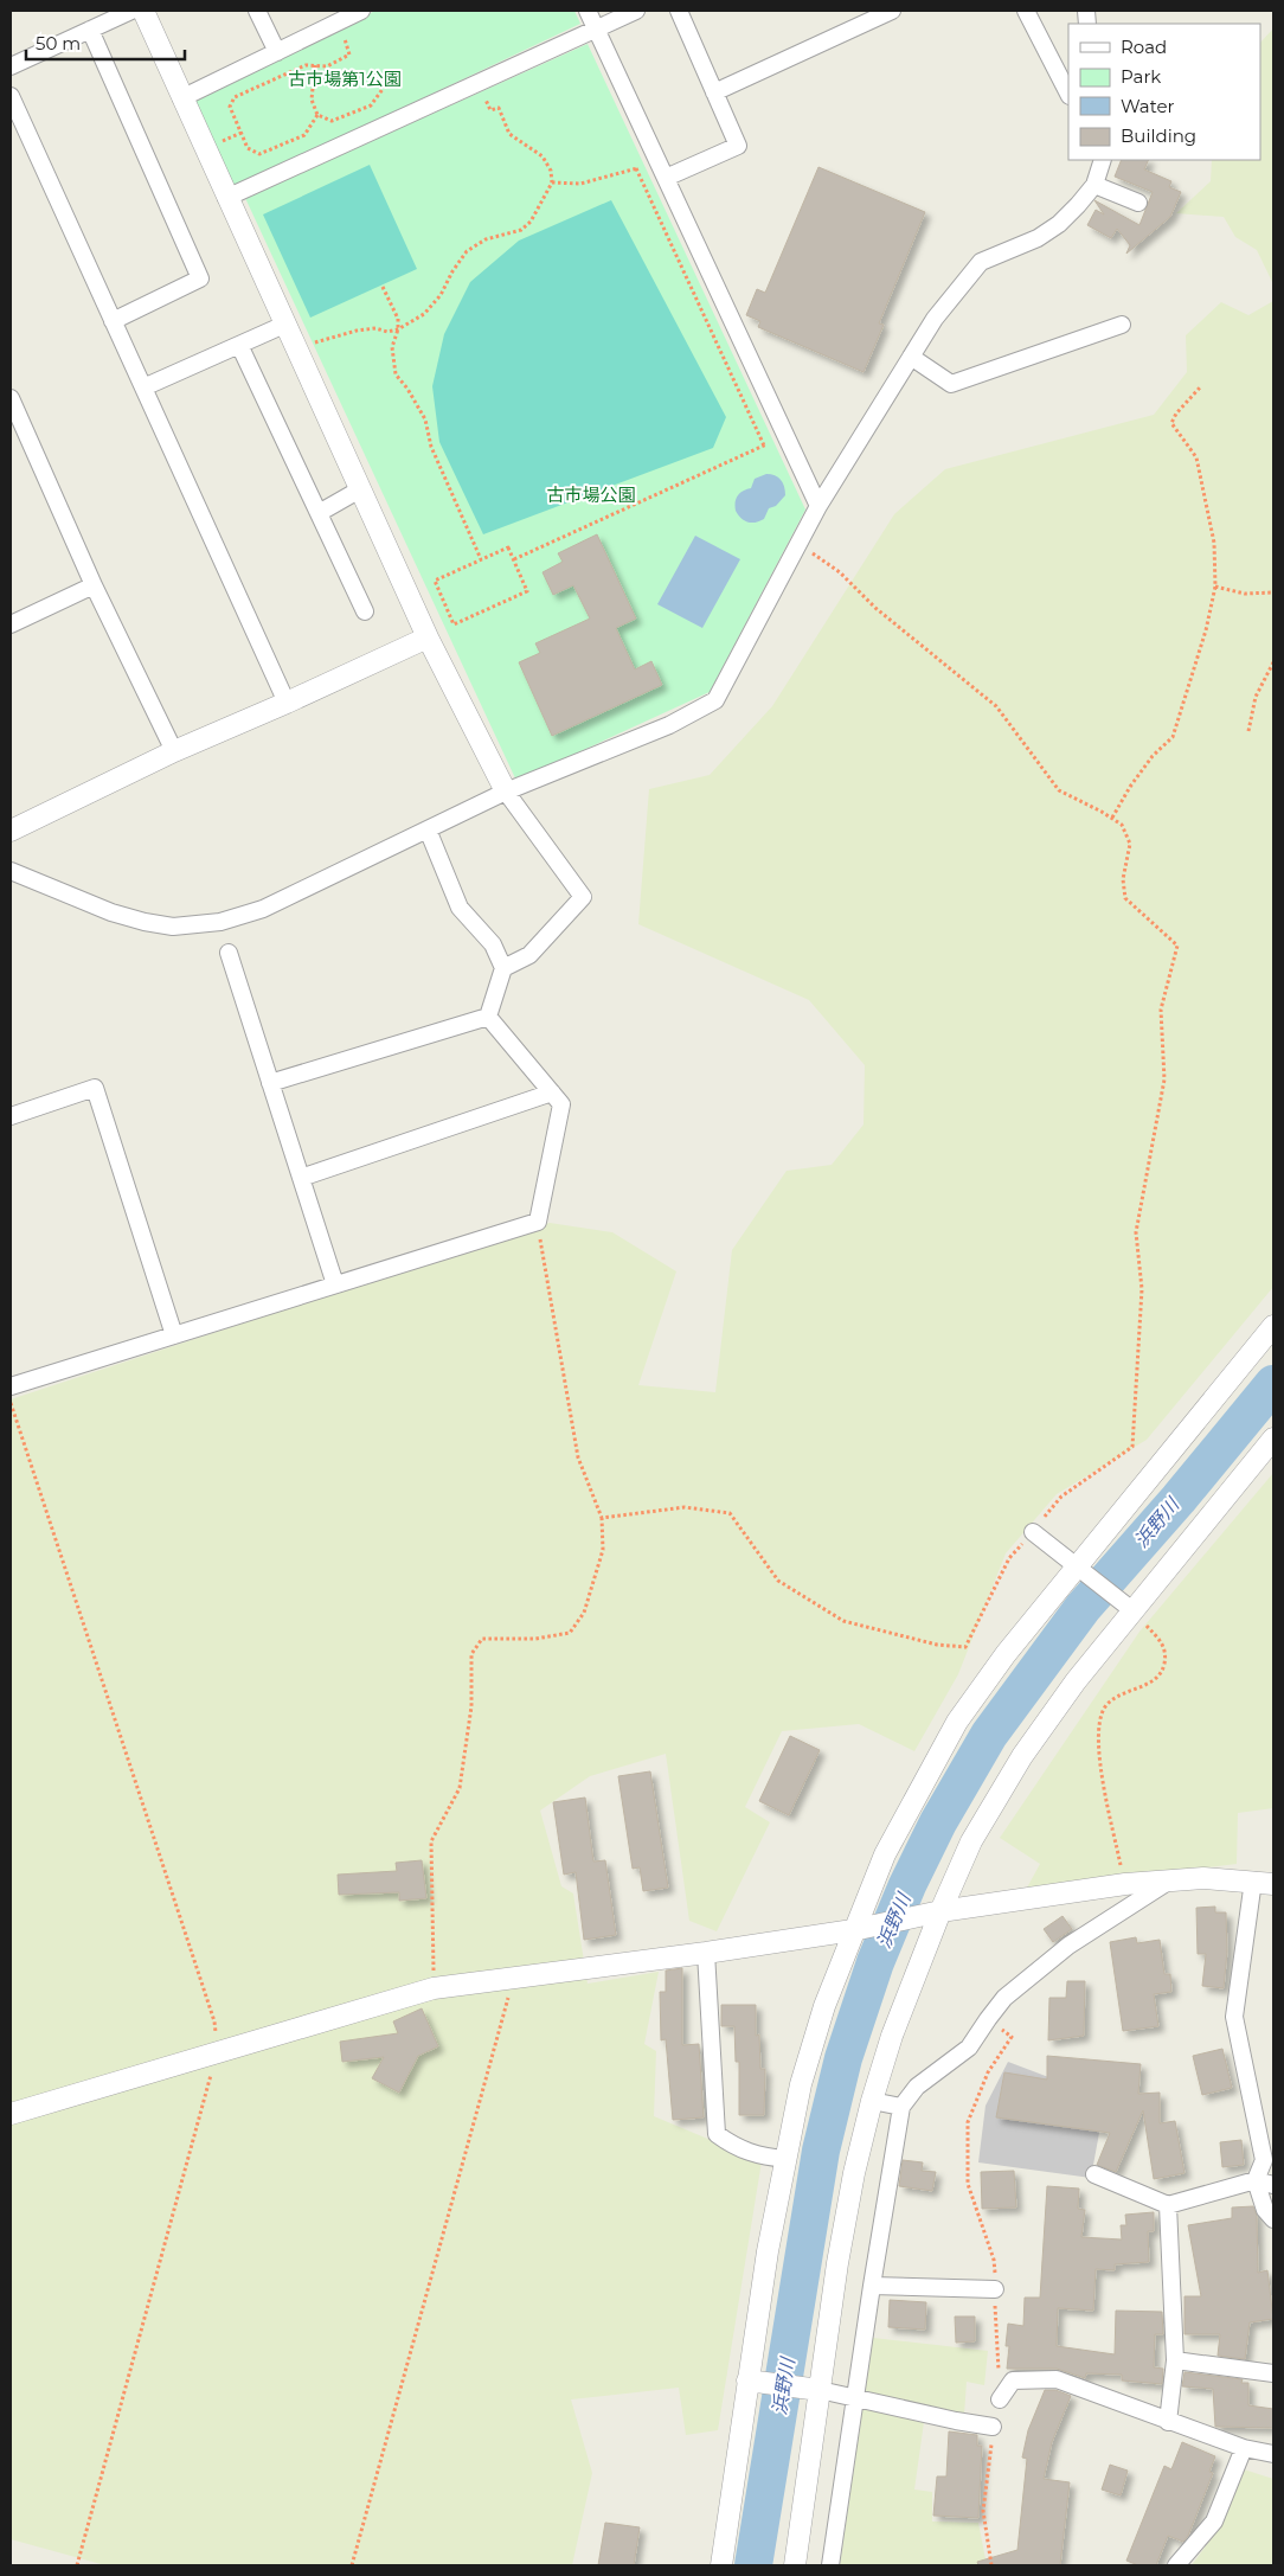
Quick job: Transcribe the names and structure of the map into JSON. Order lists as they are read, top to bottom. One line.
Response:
{"water":["浜野川"],"parks":["古市場第1公園","古市場公園"],"legend":["Road","Park","Water","Building"],"scale_bar":"50 m"}
